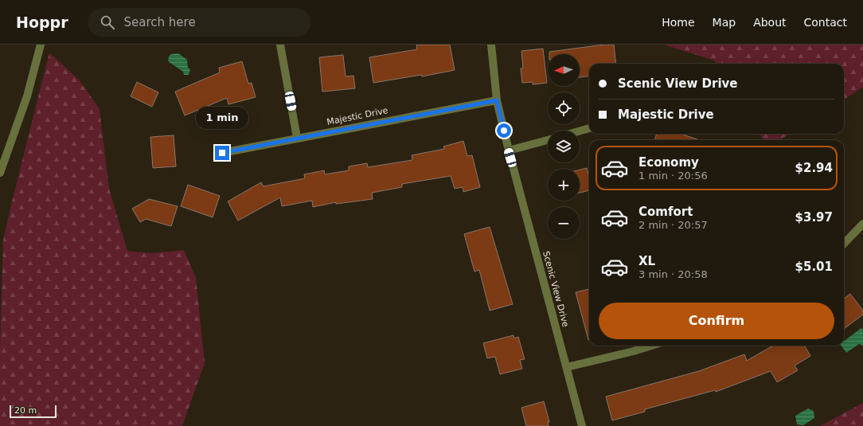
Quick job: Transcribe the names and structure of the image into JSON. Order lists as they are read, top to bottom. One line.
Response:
{"streets":{"street":["Majestic Drive","Scenic View Drive"]},"crossings":[["Majestic Drive","Scenic View Drive"]],"scale_bar":"20 m","north":"left","page":{"header":"Hoppr","search":"Search here","nav":["Home","Map","About","Contact"],"map_buttons":["+","−"],"banner":["Scenic View Drive","Majestic Drive"],"bubble":"1 min","list":[{"name":"Economy","note":"1 min · 20:56","value":"$2.94"},{"name":"Comfort","note":"2 min · 20:57","value":"$3.97"},{"name":"XL","note":"3 min · 20:58","value":"$5.01"}],"buttons":"Confirm","scale":"20 m"}}
